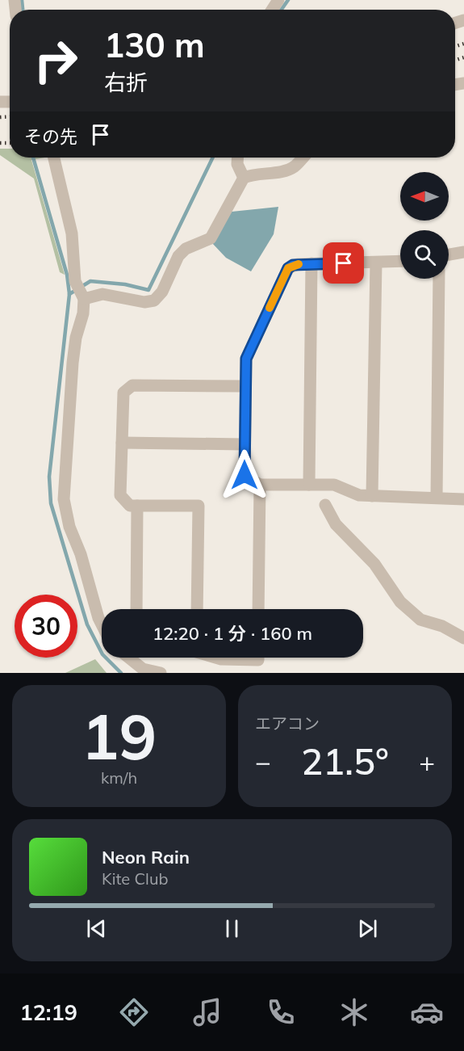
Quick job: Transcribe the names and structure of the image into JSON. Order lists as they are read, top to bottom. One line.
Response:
{"north":"left","page":{"turn":["130 m","右折"],"then":"その先","limit":"30","trip":"12:20 · 1 分 · 160 m","tile":[["19","km/h"],"エアコン"],"heat":["−","21.5°","+"],"song":["Neon Rain","Kite Club"],"tabs":"12:19"}}
